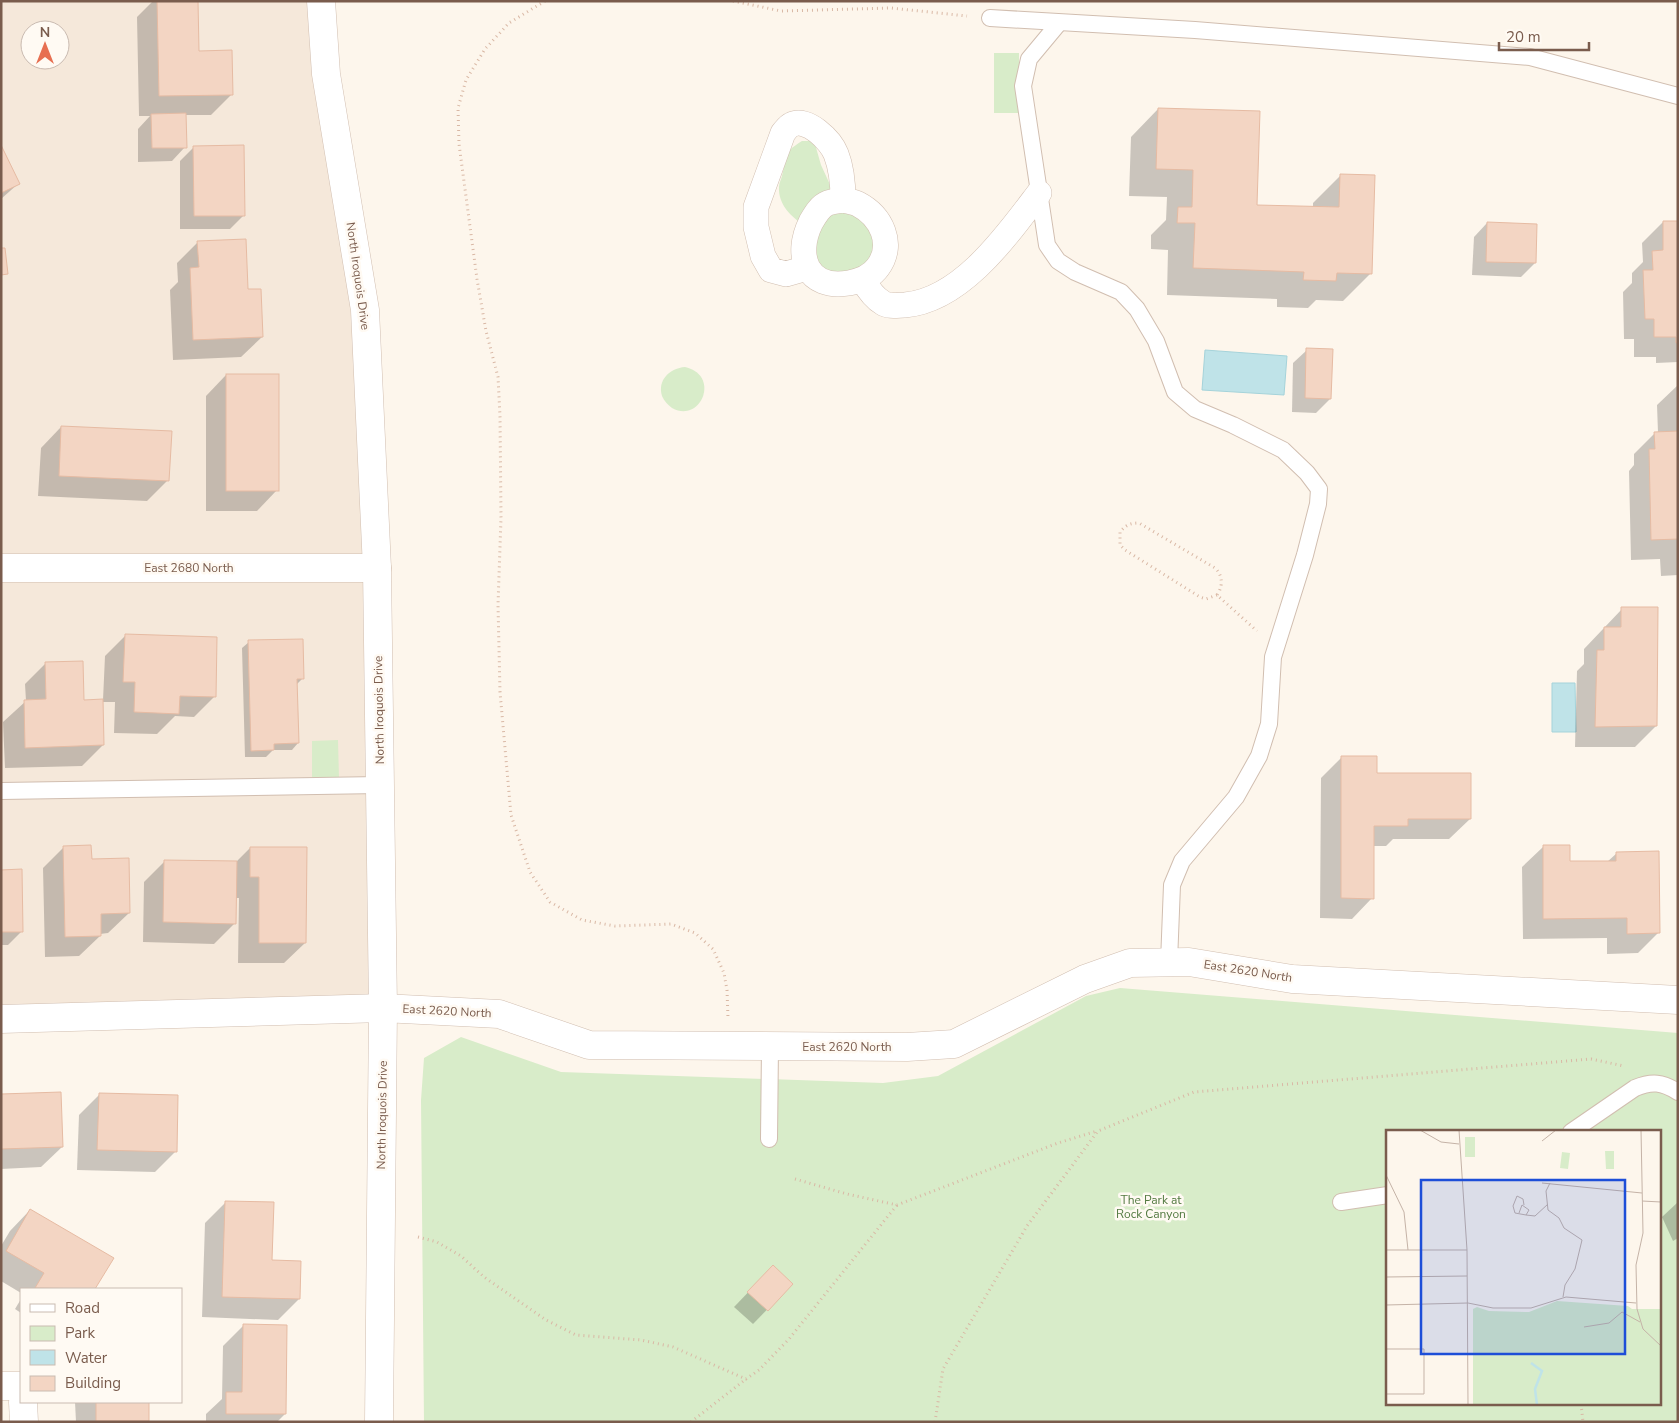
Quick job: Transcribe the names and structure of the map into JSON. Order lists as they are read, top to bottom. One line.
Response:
{"streets":{"street":["North Iroquois Drive","East 2680 North","East 2620 North"]},"crossings":[["North Iroquois Drive","East 2680 North"],["North Iroquois Drive","East 2620 North"]],"parks":["The Park at Rock Canyon"],"legend":["Road","Park","Water","Building"],"scale_bar":"20 m","north":"top"}
